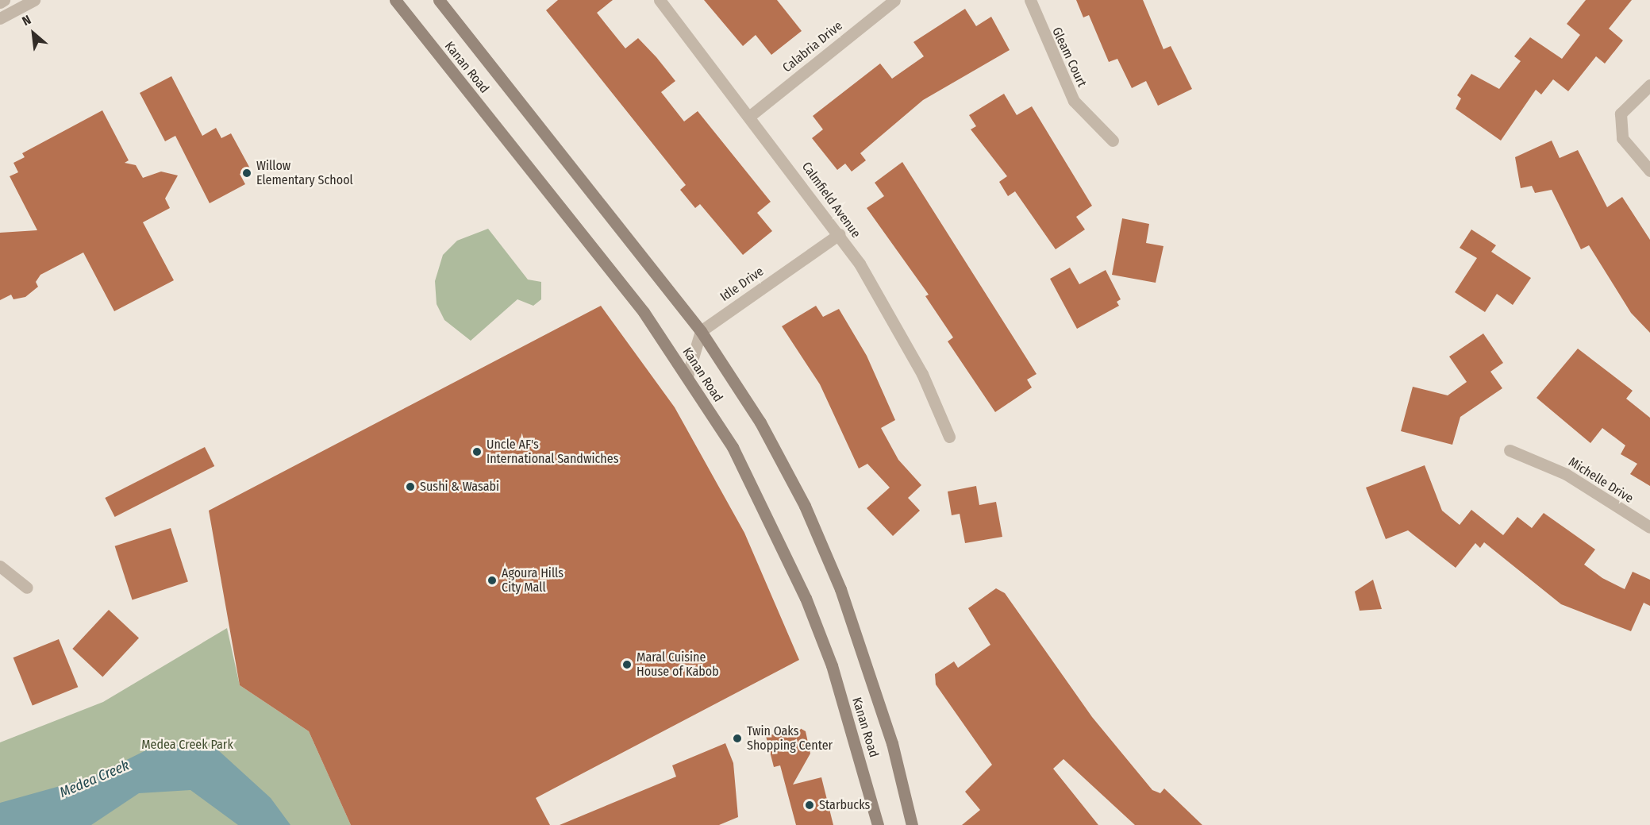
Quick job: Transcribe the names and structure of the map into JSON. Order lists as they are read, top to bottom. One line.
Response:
{"streets":{"main road":["Kanan Road"],"street":["Calabria Drive","Gleam Court","Calmfield Avenue","Idle Drive","Michelle Drive"]},"crossings":[["Calabria Drive","Calmfield Avenue"],["Kanan Road","Idle Drive"],["Calmfield Avenue","Idle Drive"]],"water":["Medea Creek"],"parks":["Medea Creek Park"],"places":["Willow Elementary School","Uncle AF's International Sandwiches","Sushi & Wasabi","Agoura Hills City Mall","Maral Cuisine House of Kabob","Twin Oaks Shopping Center","Starbucks"],"north":"top left"}
